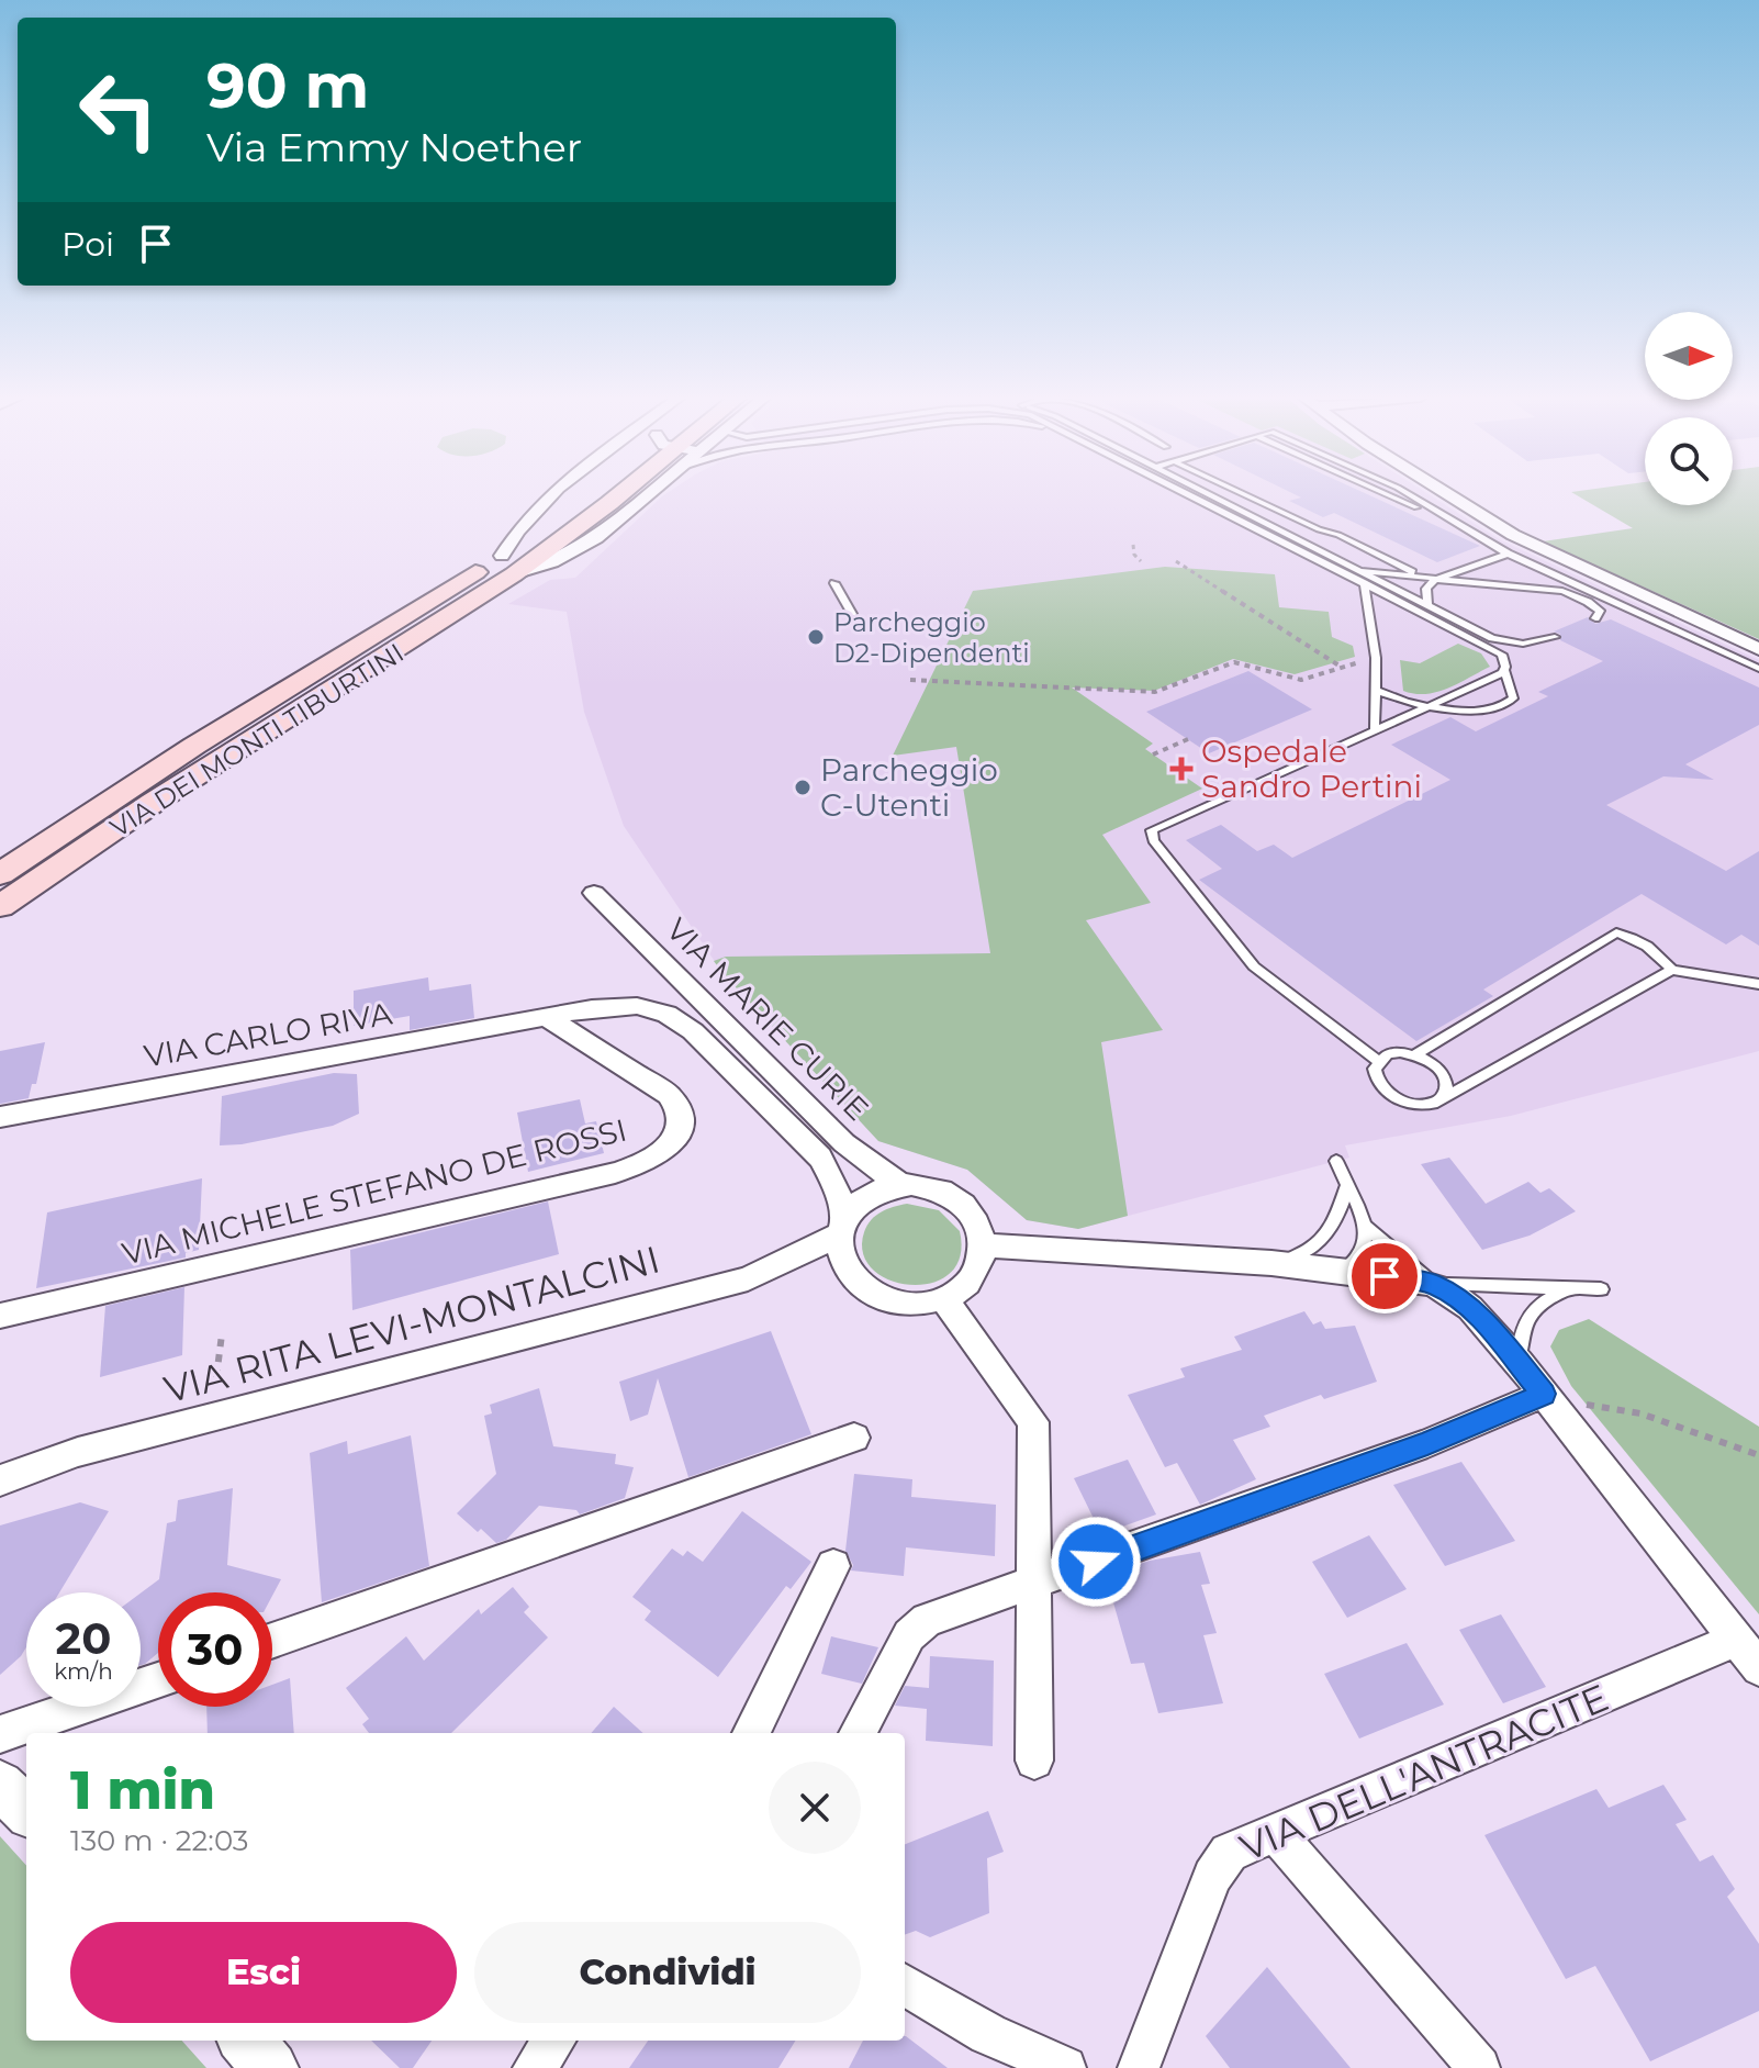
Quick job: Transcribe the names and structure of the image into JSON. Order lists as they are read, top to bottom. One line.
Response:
{"streets":{"main road":["VIA DEI MONTI TIBURTINI"],"street":["VIA MARIE CURIE","VIA CARLO RIVA","VIA MICHELE STEFANO DE ROSSI","VIA RITA LEVI-MONTALCINI","VIA DELL'ANTRACITE"]},"crossings":[["VIA MARIE CURIE","VIA CARLO RIVA"],["VIA MARIE CURIE","VIA RITA LEVI-MONTALCINI"],["VIA CARLO RIVA","VIA MICHELE STEFANO DE ROSSI"],["VIA CARLO RIVA","VIA RITA LEVI-MONTALCINI"]],"places":{"other":["Parcheggio D2-Dipendenti","Parcheggio C-Utenti"],"health":["Ospedale Sandro Pertini"]},"north":"right","page":{"turn":["90 m","Via Emmy Noether"],"then":"Poi","speed":"20 km/h","limit":"30","heading":["1 min","130 m · 22:03"],"buttons":["Esci","Condividi"]}}
